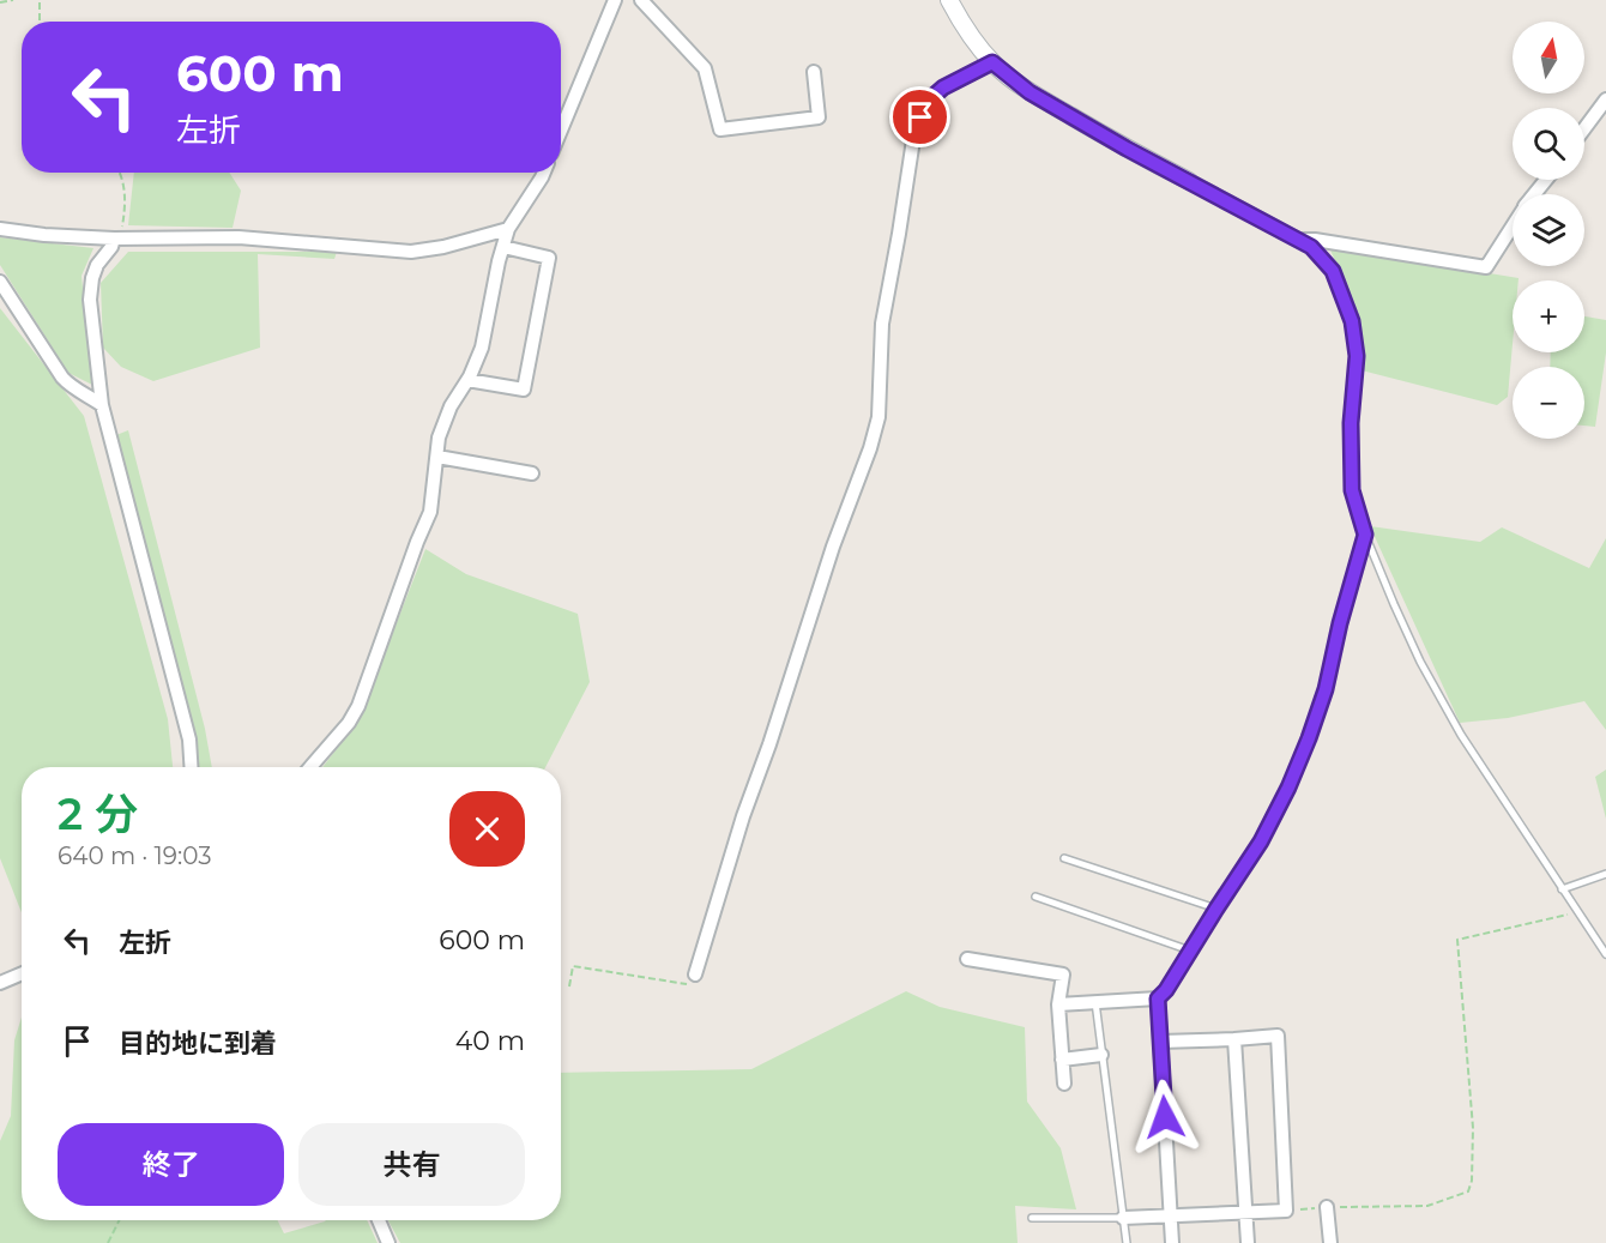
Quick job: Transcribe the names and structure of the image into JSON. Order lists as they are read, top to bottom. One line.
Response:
{"north":"top","page":{"map_buttons":["+","−"],"turn":["600 m","左折"],"heading":["2 分","640 m · 19:03"],"list":[{"name":"左折","value":"600 m"},{"name":"目的地に到着","value":"40 m"}],"buttons":["終了","共有"]}}
